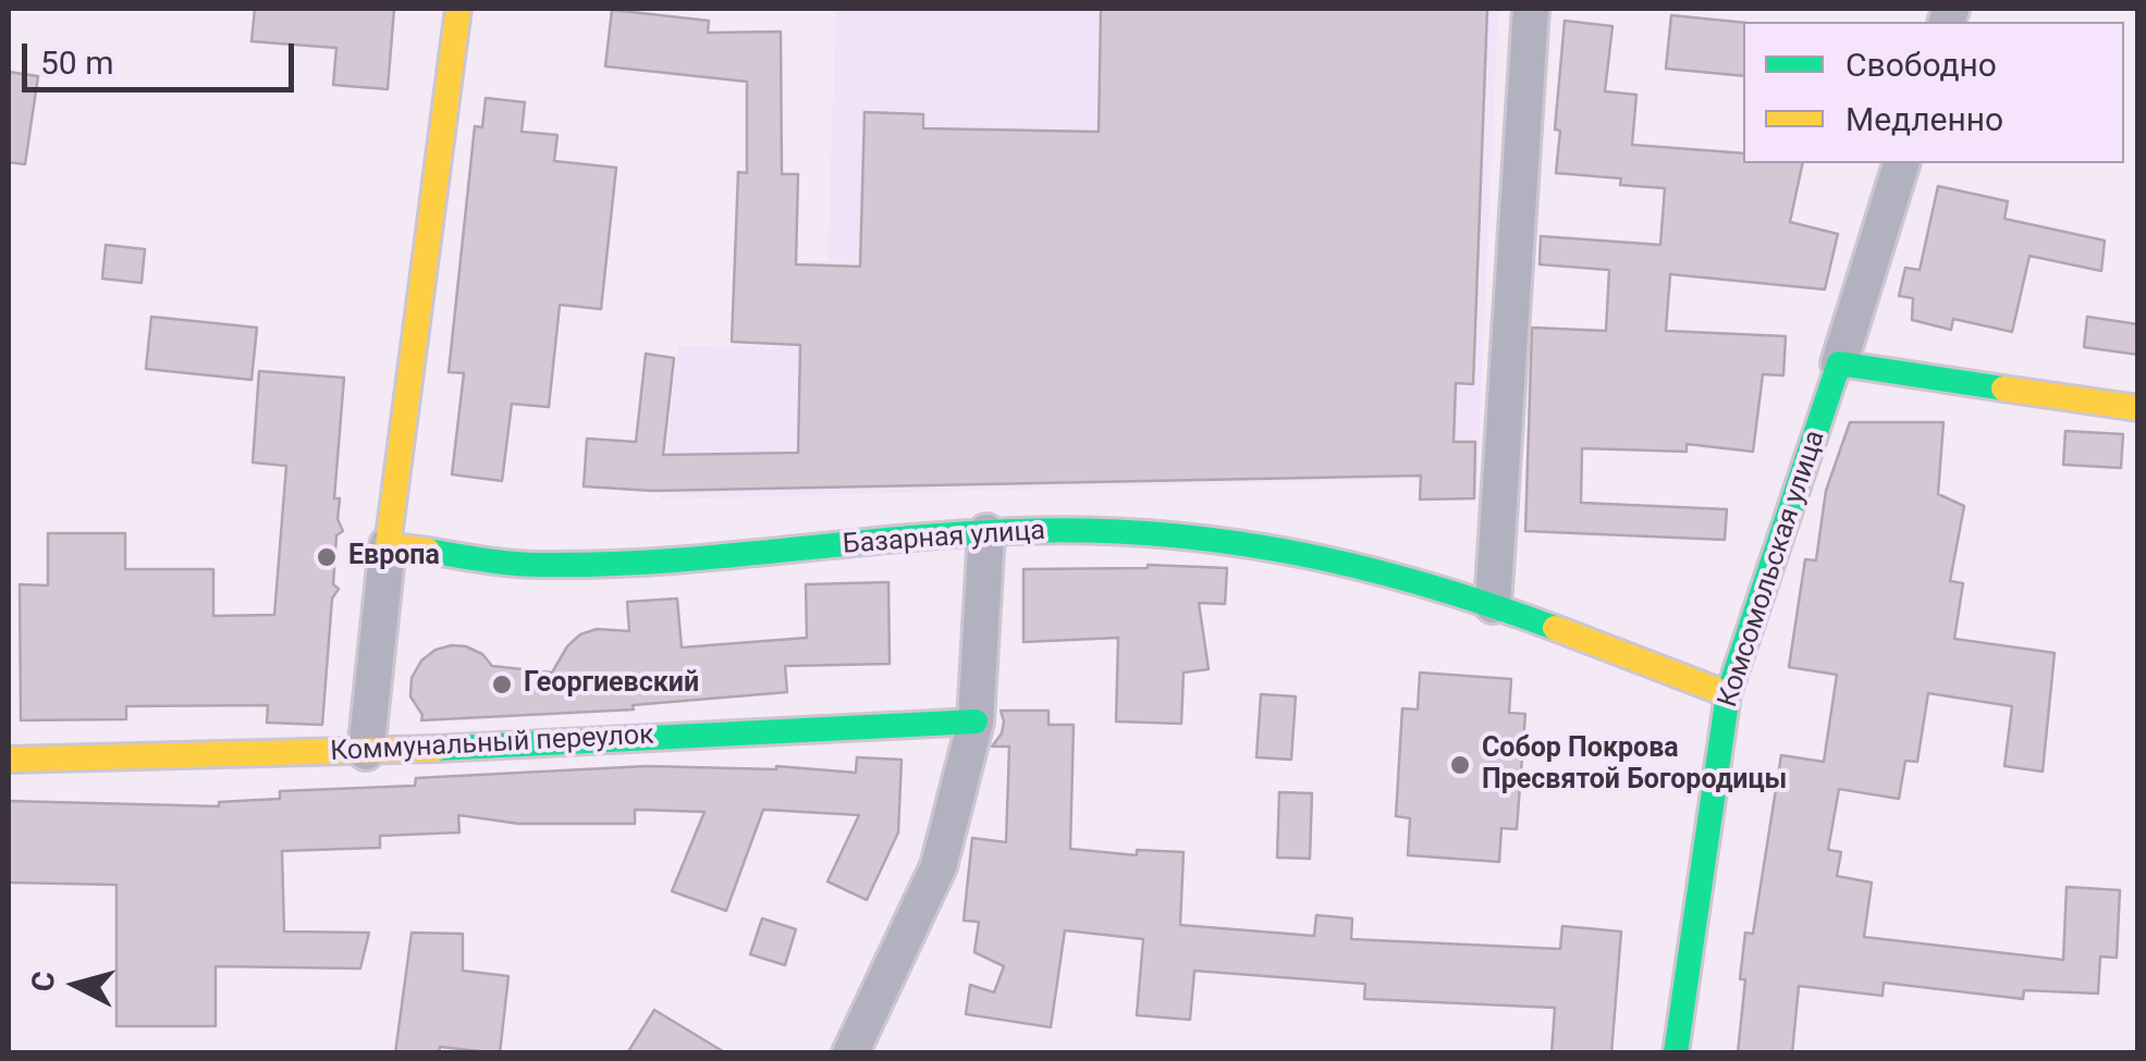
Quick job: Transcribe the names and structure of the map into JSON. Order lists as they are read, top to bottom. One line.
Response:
{"streets":{"main road":["Базарная улица","Комсомольская улица","Коммунальный переулок"]},"crossings":[["Базарная улица","Комсомольская улица"]],"places":["Европа","Георгиевский","Собор Покрова Пресвятой Богородицы"],"legend":["Свободно","Медленно"],"scale_bar":"50 m","north":"left"}
